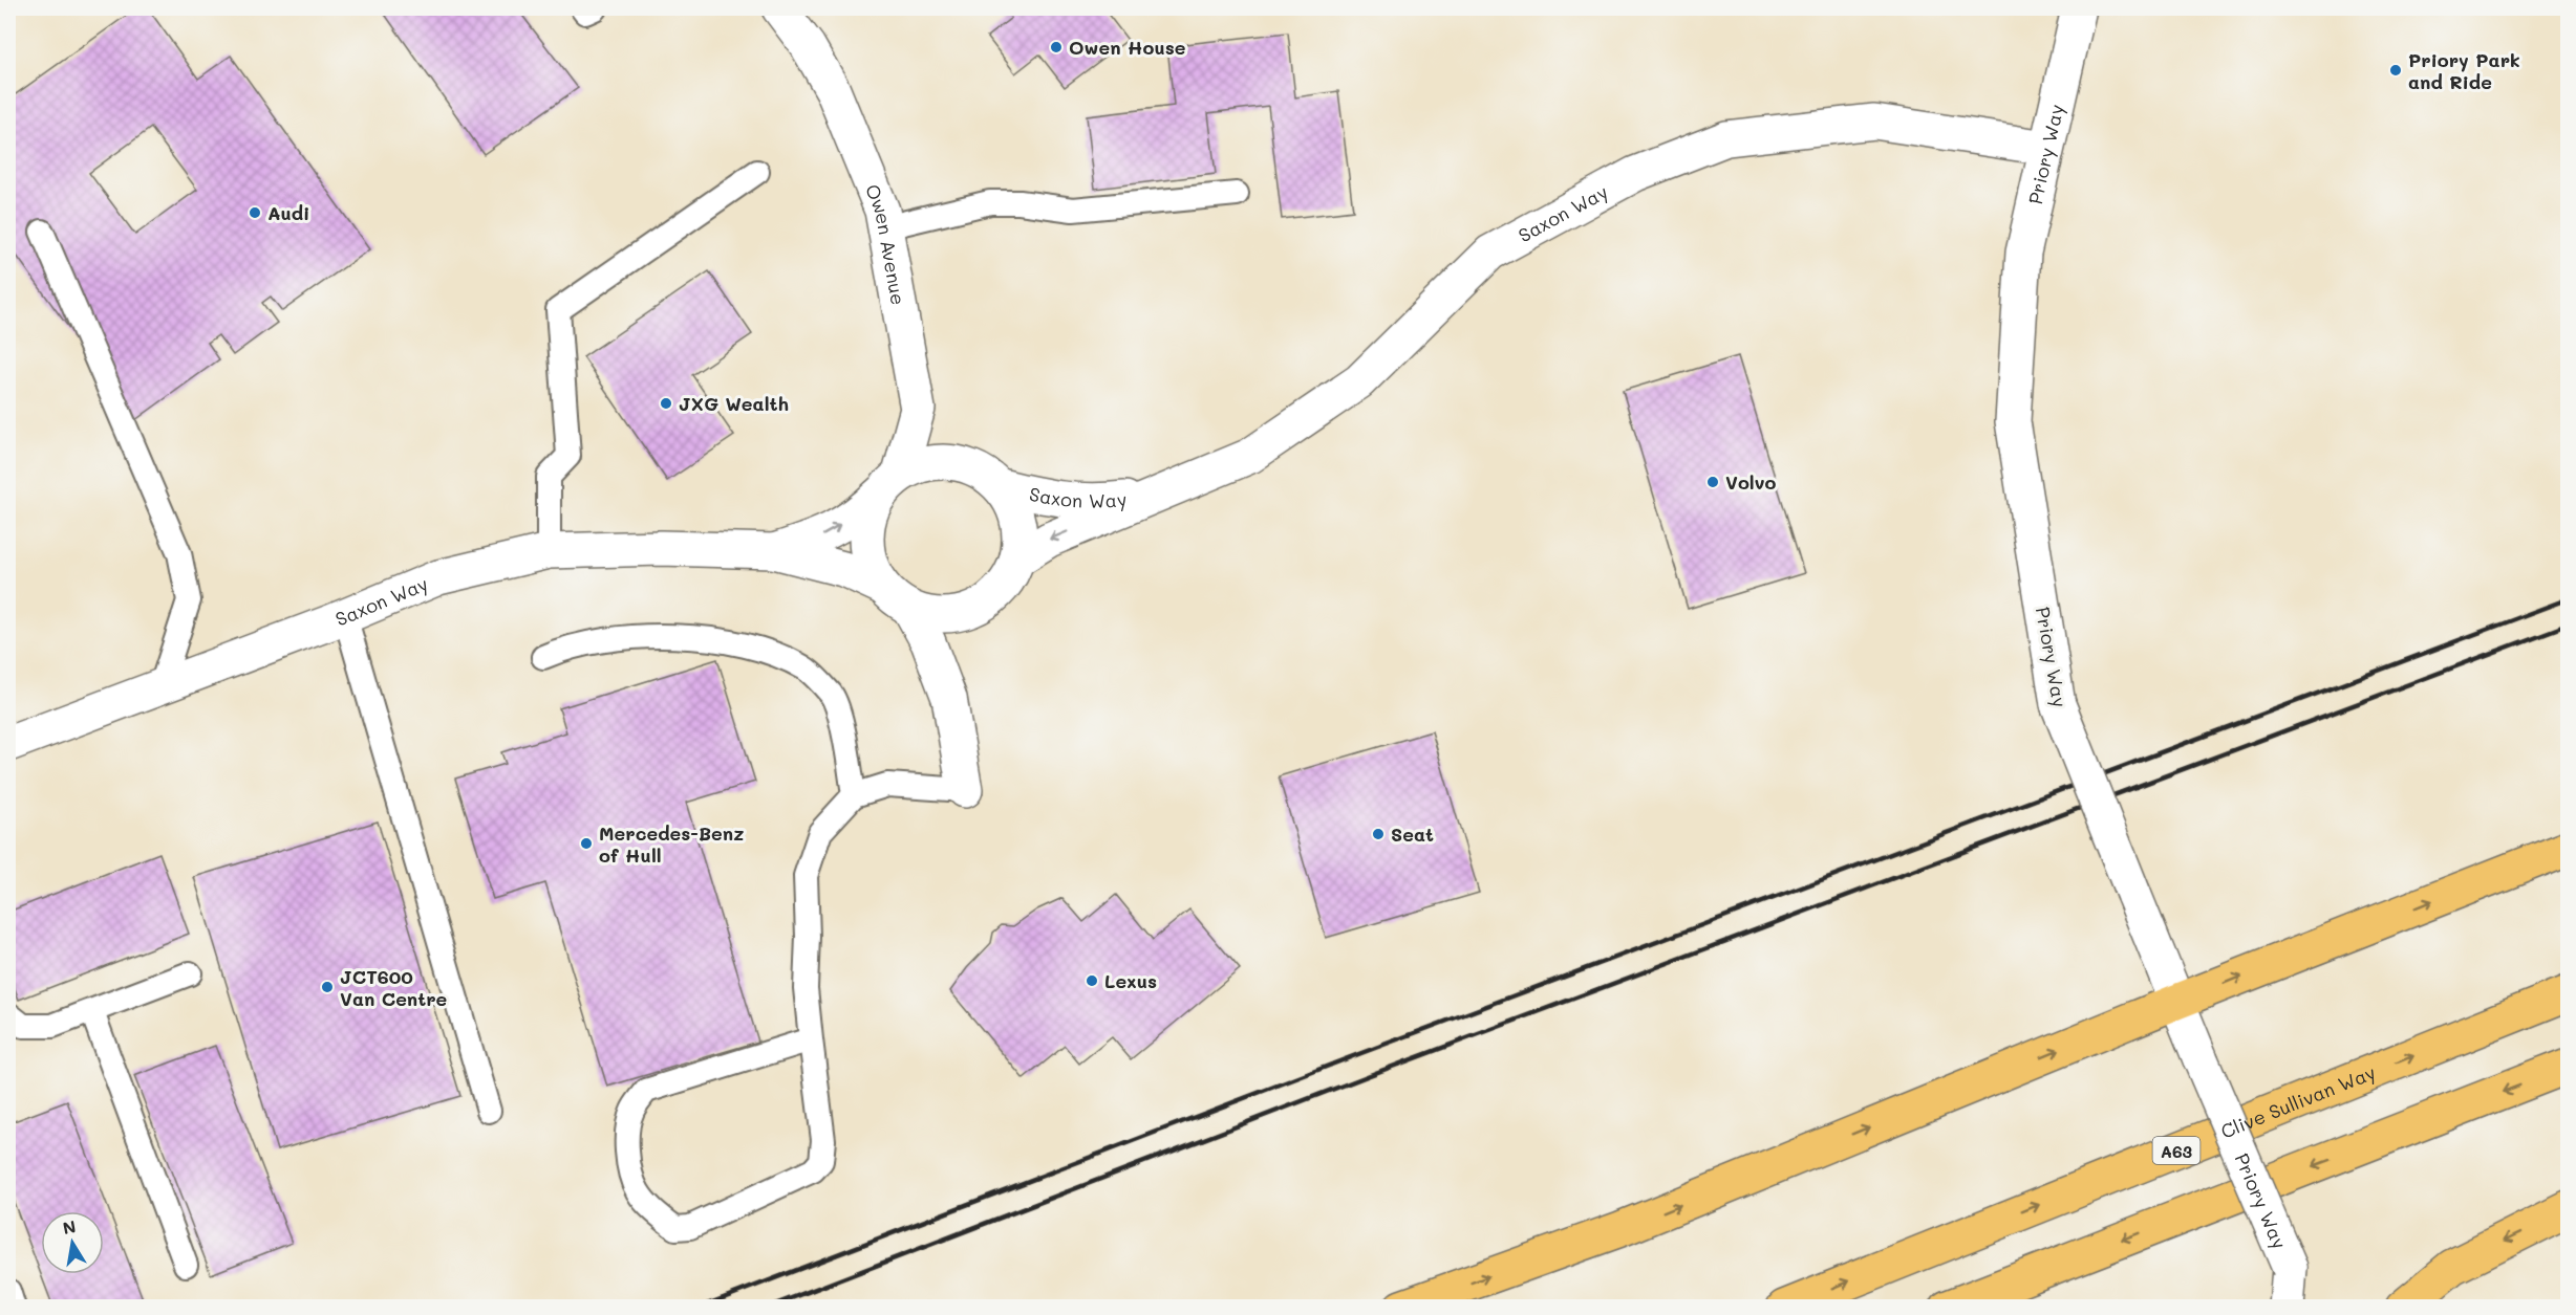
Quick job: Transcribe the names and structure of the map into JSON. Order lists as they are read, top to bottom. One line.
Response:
{"streets":{"highway":["Clive Sullivan Way","A63"],"street":["Priory Way","Saxon Way","Owen Avenue"]},"crossings":[["Priory Way","Saxon Way"],["Saxon Way","Owen Avenue"]],"places":["Owen House","Priory Park and Ride","Audi","JXG Wealth","Volvo","Seat","Mercedes-Benz of Hull","Lexus","JCT600 Van Centre"],"north":"top"}
